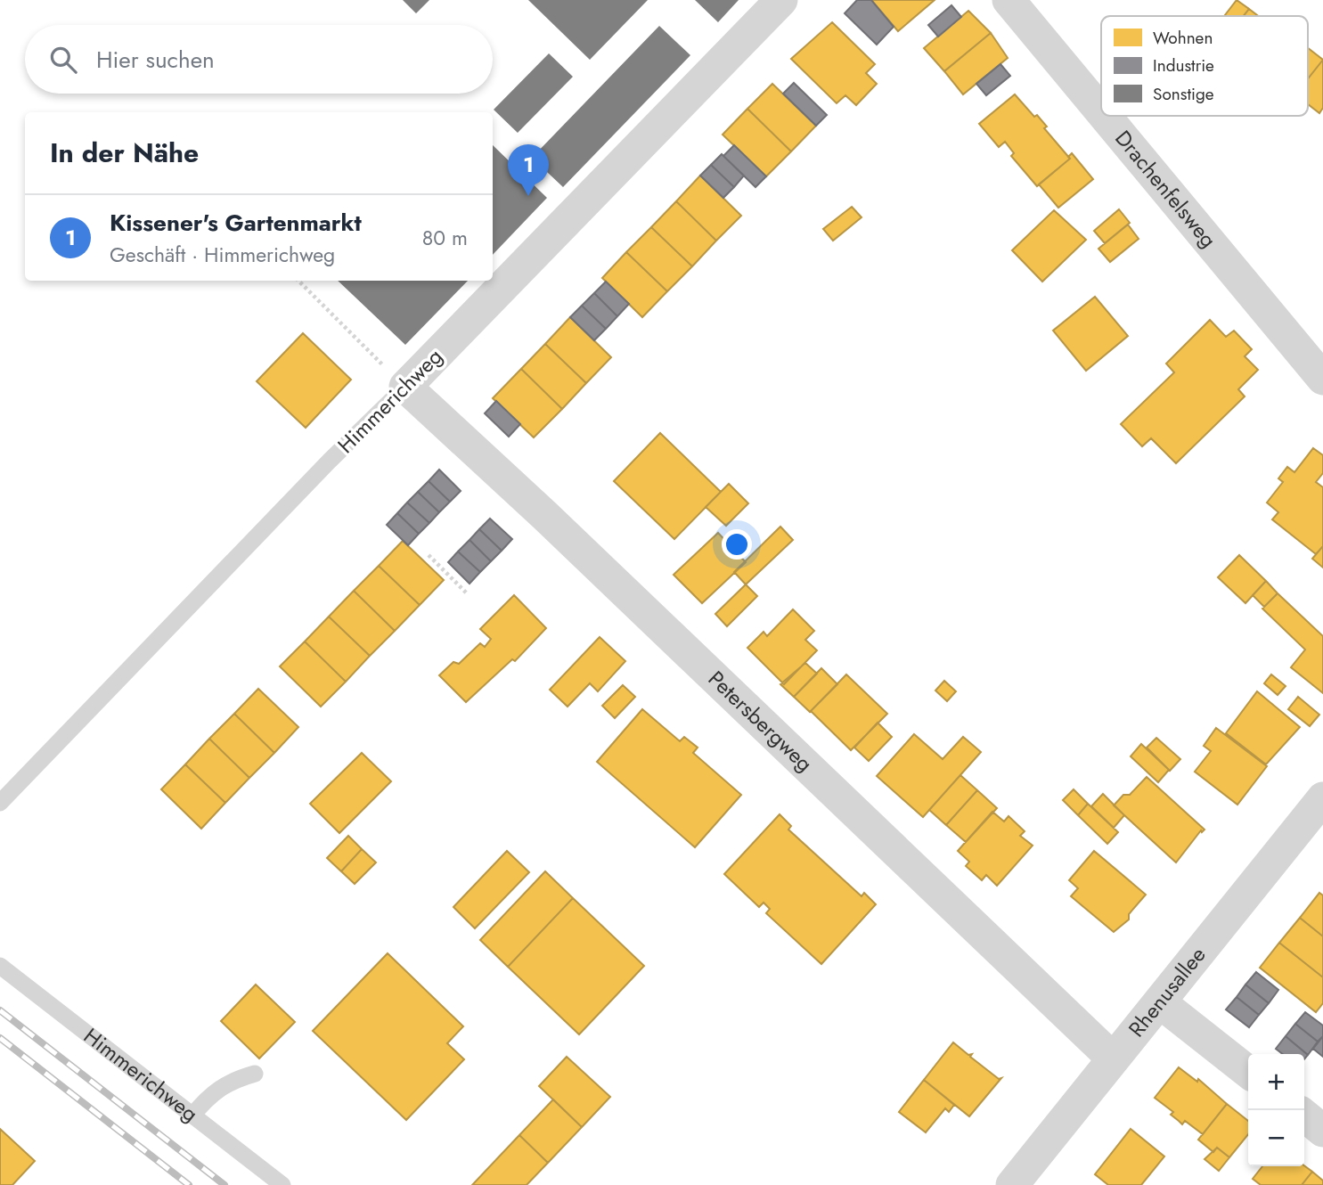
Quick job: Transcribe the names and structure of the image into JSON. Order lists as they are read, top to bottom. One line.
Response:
{"streets":{"street":["Drachenfelsweg","Himmerichweg","Petersbergweg","Rhenusallee"]},"crossings":[["Himmerichweg","Petersbergweg"],["Petersbergweg","Rhenusallee"]],"legend":["Wohnen","Industrie","Sonstige"],"page":{"search":"Hier suchen","heading":"In der Nähe","pins":"1","list":[{"mark":"1","name":"Kissener's Gartenmarkt","note":"Geschäft · Himmerichweg","value":"80 m"}],"map_buttons":["+","−"]}}
